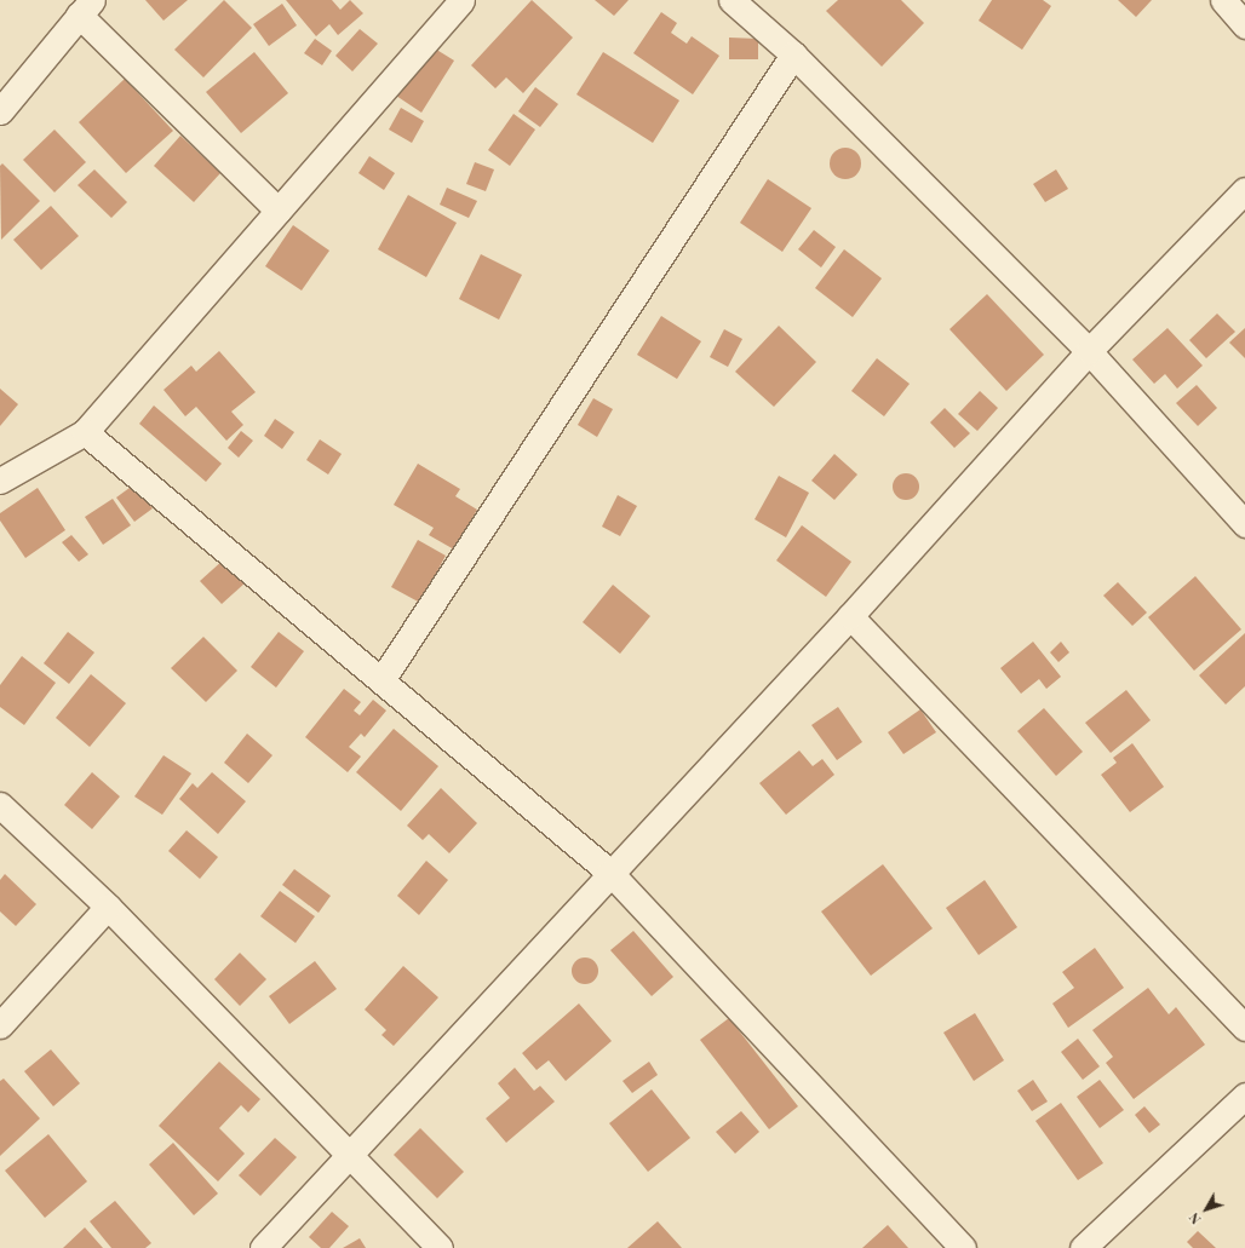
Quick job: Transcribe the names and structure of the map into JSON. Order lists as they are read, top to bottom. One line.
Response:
{"north":"bottom left"}
